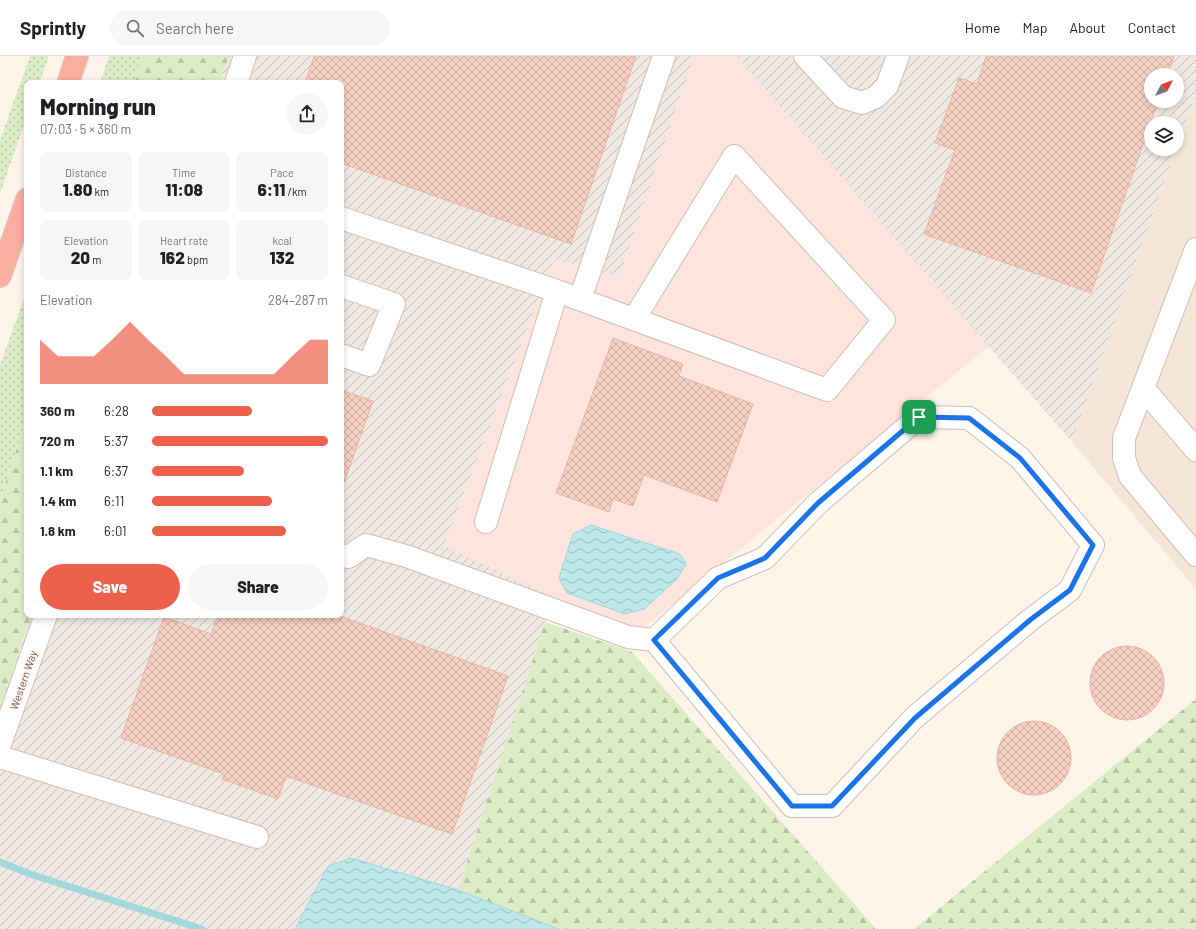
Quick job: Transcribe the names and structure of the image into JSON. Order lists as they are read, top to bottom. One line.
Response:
{"streets":{"street":["Western Way"]},"north":"top right","page":{"header":"Sprintly","search":"Search here","nav":["Home","Map","About","Contact"],"heading":["Morning run","07:03 · 5 × 360 m"],"stats":[["Distance","1.80 km"],["Time","11:08"],["Pace","6:11 /km"],["Elevation","20 m"],["Heart rate","162 bpm"],["kcal","132"]],"chart":["Elevation","284–287 m"],"list":[{"name":"360 m","note":"6:28"},{"name":"720 m","note":"5:37"},{"name":"1.1 km","note":"6:37"},{"name":"1.4 km","note":"6:11"},{"name":"1.8 km","note":"6:01"}],"buttons":["Save","Share"]}}
